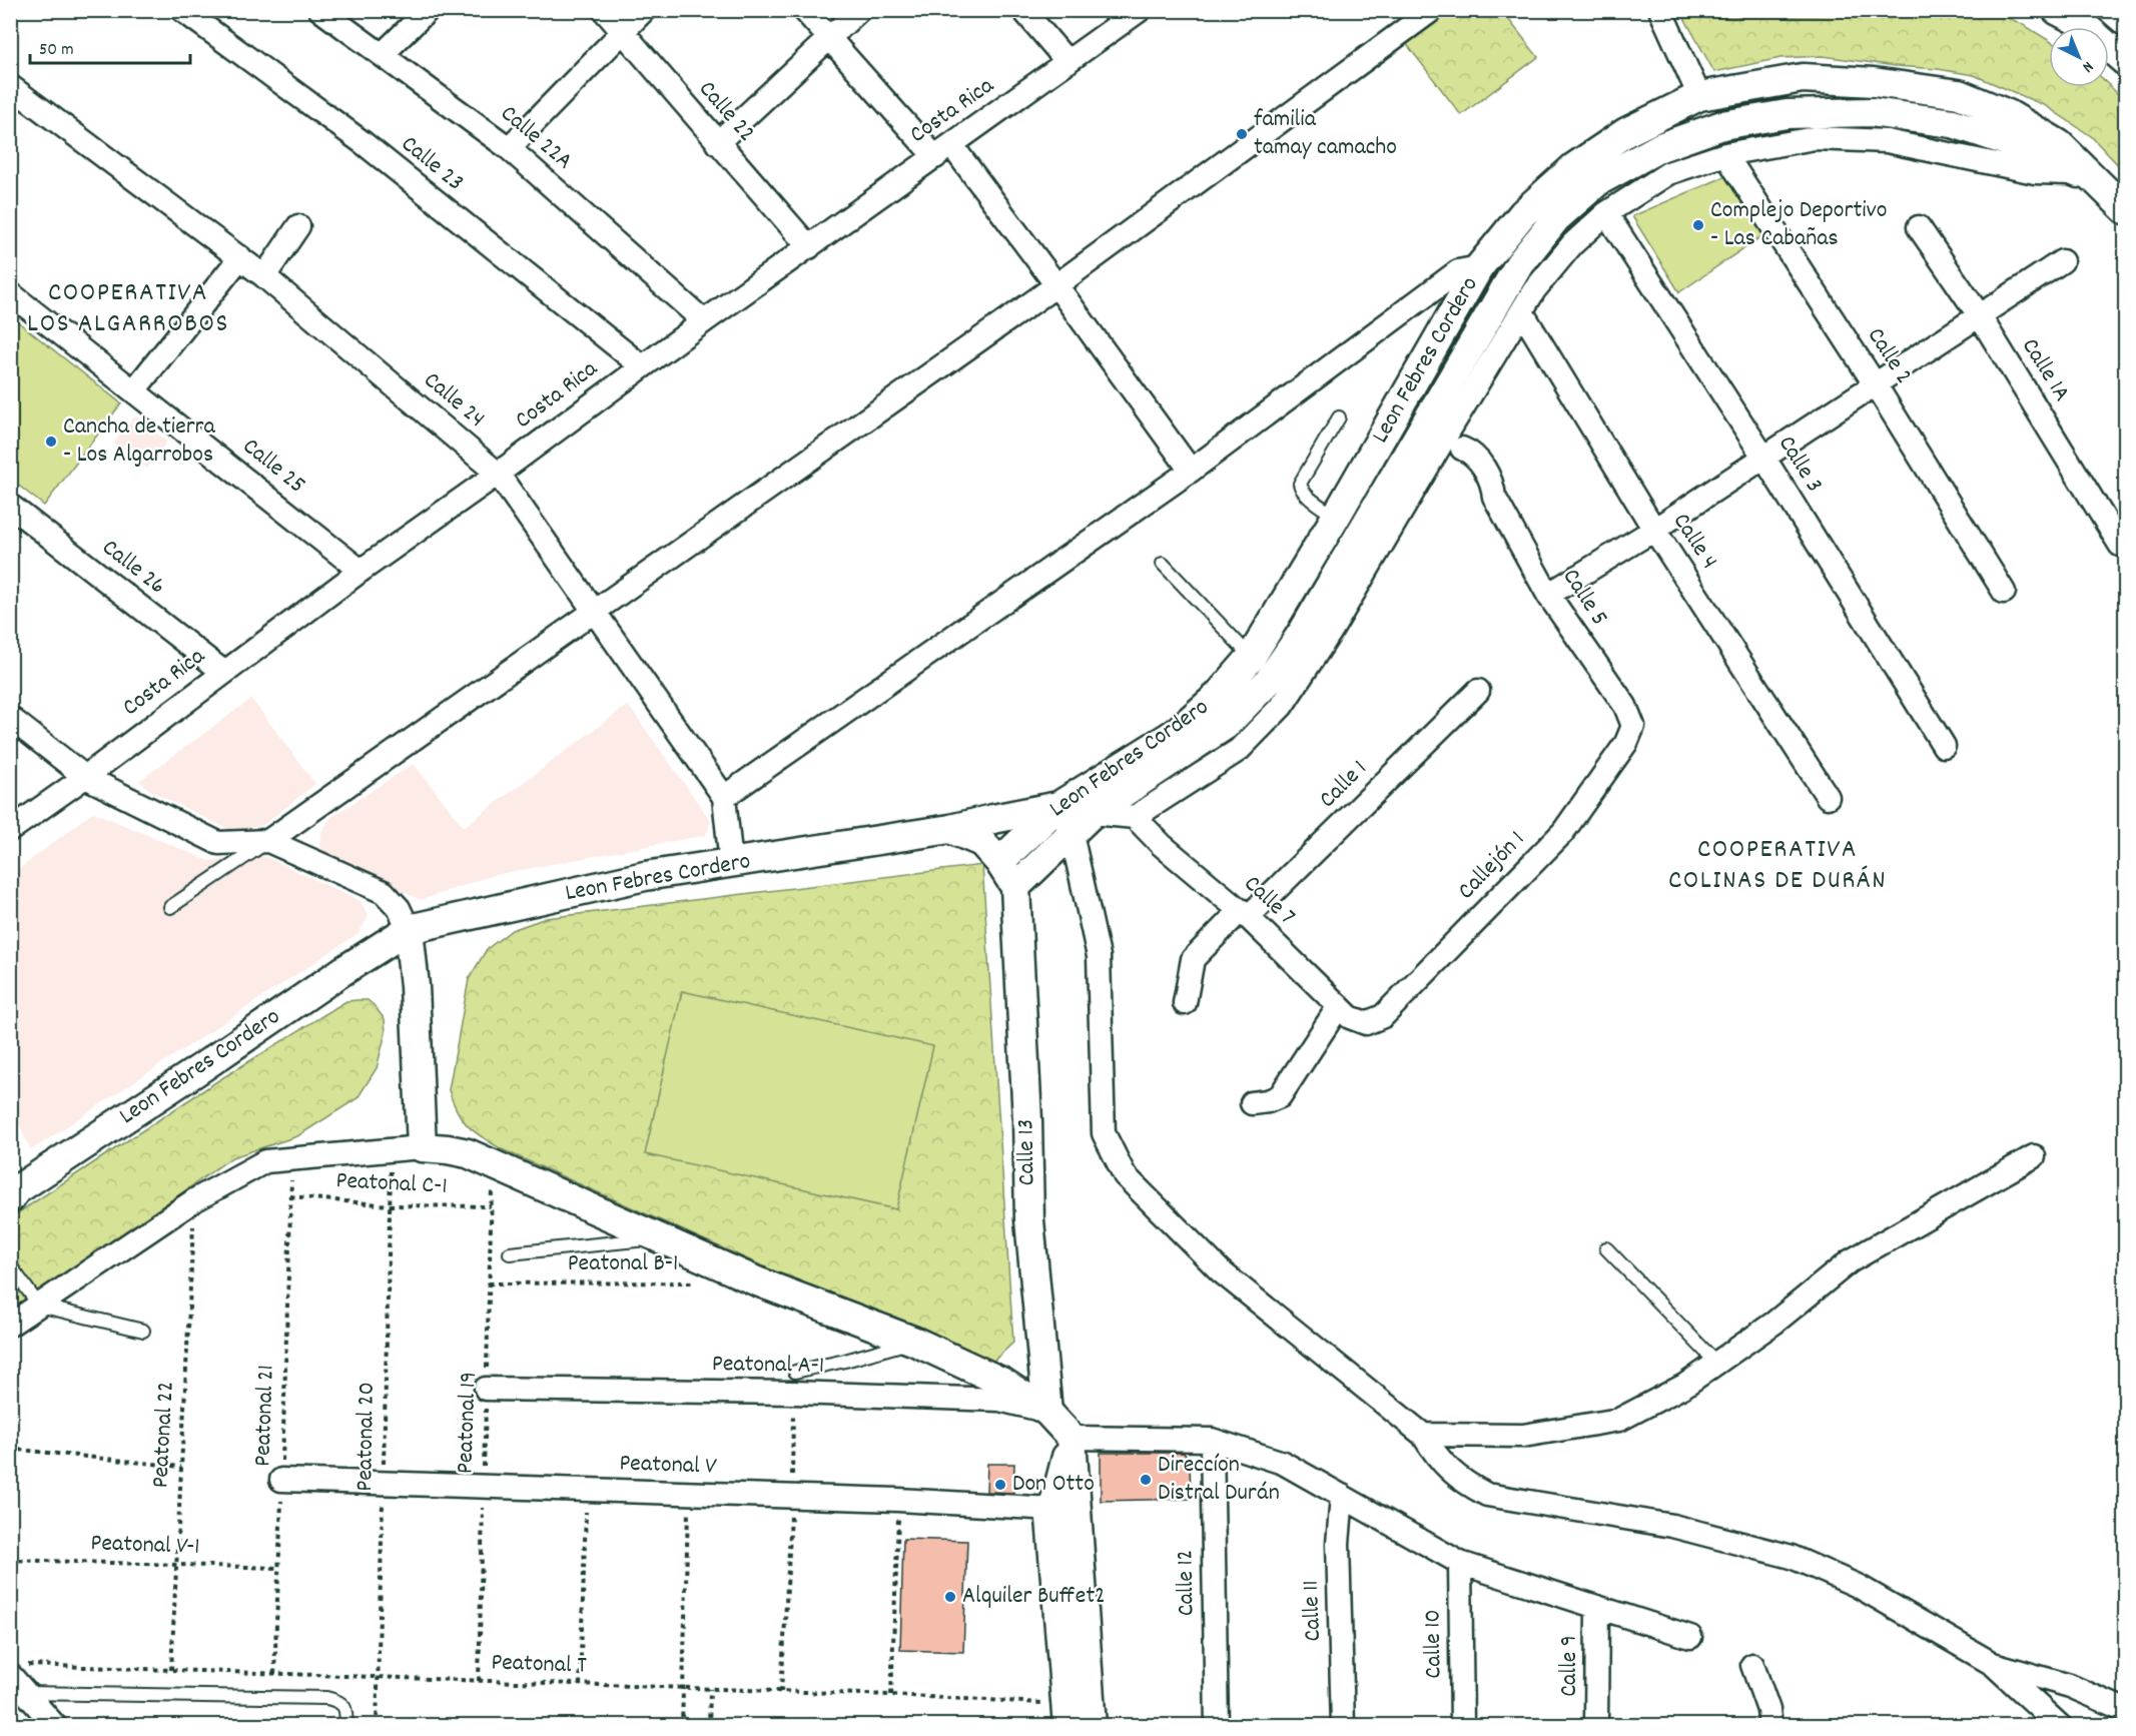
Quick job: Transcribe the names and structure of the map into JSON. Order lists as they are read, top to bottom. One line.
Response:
{"streets":{"street":["Costa Rica","Calle 22","Calle 22A","Calle 23","Calle 2","Leon Febres Cordero","Calle 1A","Calle 24","Calle 3","Calle 25","Calle 4","Calle 26","Calle 5","Calle 1","Callejón 1","Calle 7","Calle 13","Peatonal A-1","Peatonal V","Calle 12","Calle 11","Calle 10","Calle 9"],"path":["Peatonal C-1","Peatonal B-1","Peatonal 21","Peatonal 19","Peatonal 22","Peatonal 20","Peatonal V-1","Peatonal T"]},"crossings":[["Costa Rica","Calle 22"],["Costa Rica","Calle 22A"],["Costa Rica","Calle 23"],["Costa Rica","Calle 24"],["Costa Rica","Calle 25"],["Costa Rica","Calle 26"],["Leon Febres Cordero","Calle 24"],["Leon Febres Cordero","Calle 5"],["Leon Febres Cordero","Calle 13"],["Calle 5","Callejón 1"],["Calle 1","Calle 7"],["Callejón 1","Calle 7"],["Calle 13","Peatonal A-1"],["Peatonal C-1","Peatonal 21"],["Peatonal C-1","Peatonal 19"],["Peatonal C-1","Peatonal 20"],["Peatonal B-1","Peatonal 19"],["Peatonal A-1","Peatonal 19"],["Peatonal 21","Peatonal V"],["Peatonal 21","Peatonal V-1"],["Peatonal 21","Peatonal T"],["Peatonal 19","Peatonal V"],["Peatonal 19","Peatonal T"],["Peatonal 22","Peatonal V-1"],["Peatonal 22","Peatonal T"],["Peatonal 20","Peatonal V"],["Peatonal 20","Peatonal T"]],"districts":["COOPERATIVA LOS ALGARROBOS","COOPERATIVA COLINAS DE DURÁN"],"places":["familia tamay camacho","Complejo Deportivo - Las Cabañas","Cancha de tierra - Los Algarrobos","Direccíon Distral Durán","Don Otto","Alquiler Buffet2"],"scale_bar":"50 m","north":"bottom right"}
